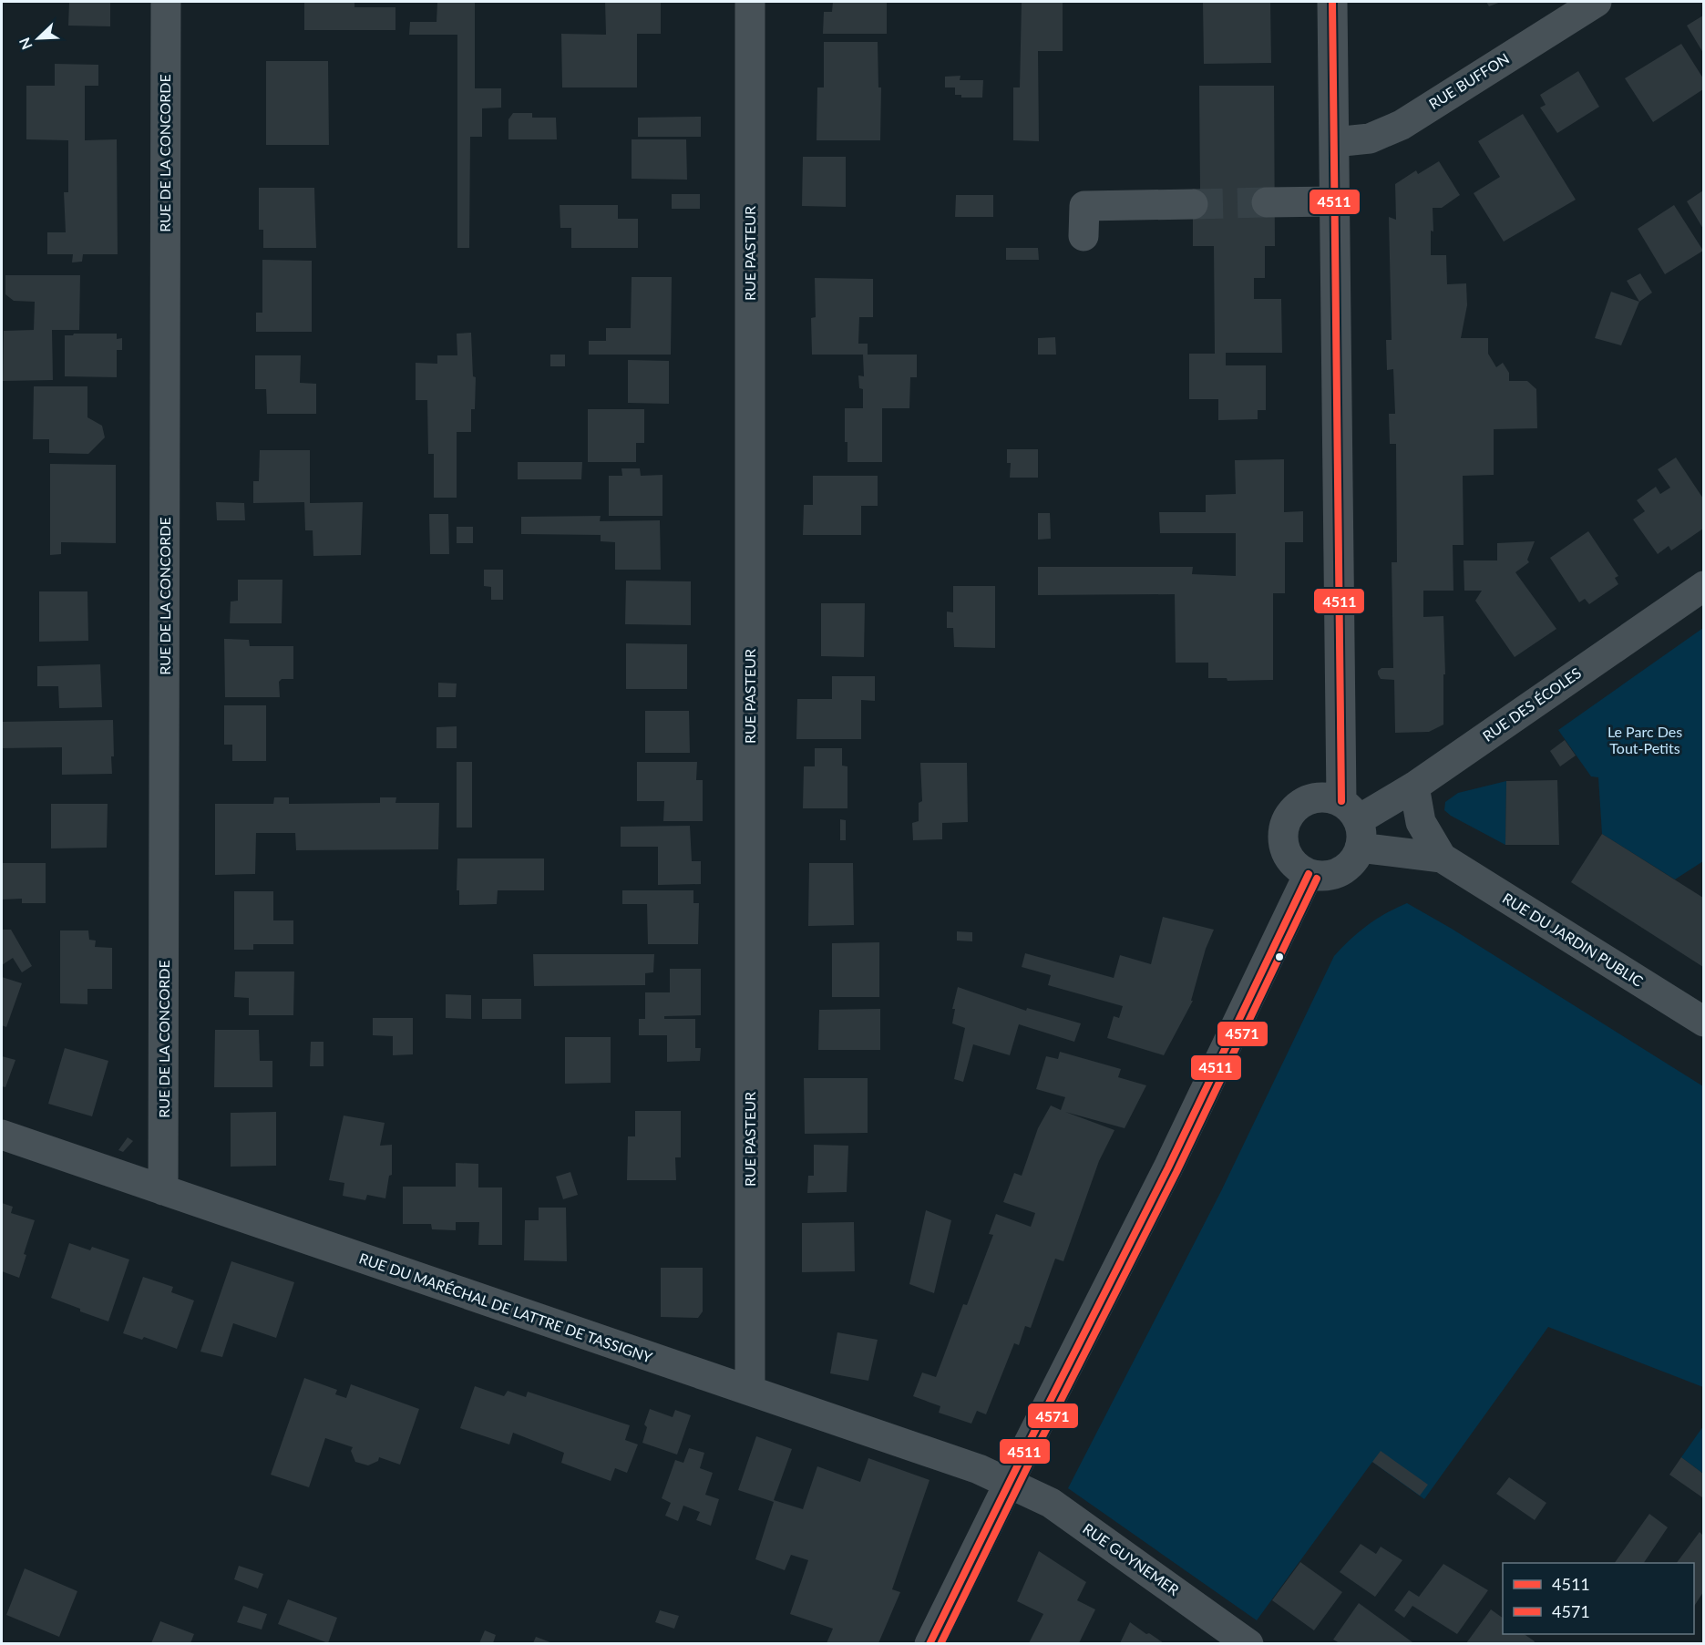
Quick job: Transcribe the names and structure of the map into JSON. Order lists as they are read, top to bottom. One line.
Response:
{"streets":{"street":["RUE BUFFON","RUE DE LA CONCORDE","RUE PASTEUR","RUE DES ÉCOLES","RUE DU JARDIN PUBLIC","RUE DU MARÉCHAL DE LATTRE DE TASSIGNY","RUE GUYNEMER"]},"crossings":[["RUE DE LA CONCORDE","RUE DU MARÉCHAL DE LATTRE DE TASSIGNY"],["RUE PASTEUR","RUE DU MARÉCHAL DE LATTRE DE TASSIGNY"],["RUE DES ÉCOLES","RUE DU JARDIN PUBLIC"],["RUE DU MARÉCHAL DE LATTRE DE TASSIGNY","RUE GUYNEMER"]],"parks":["Le Parc Des Tout-Petits"],"lines":["transit line 4511","transit line 4571"],"legend":["4511","4571"],"north":"bottom left"}
